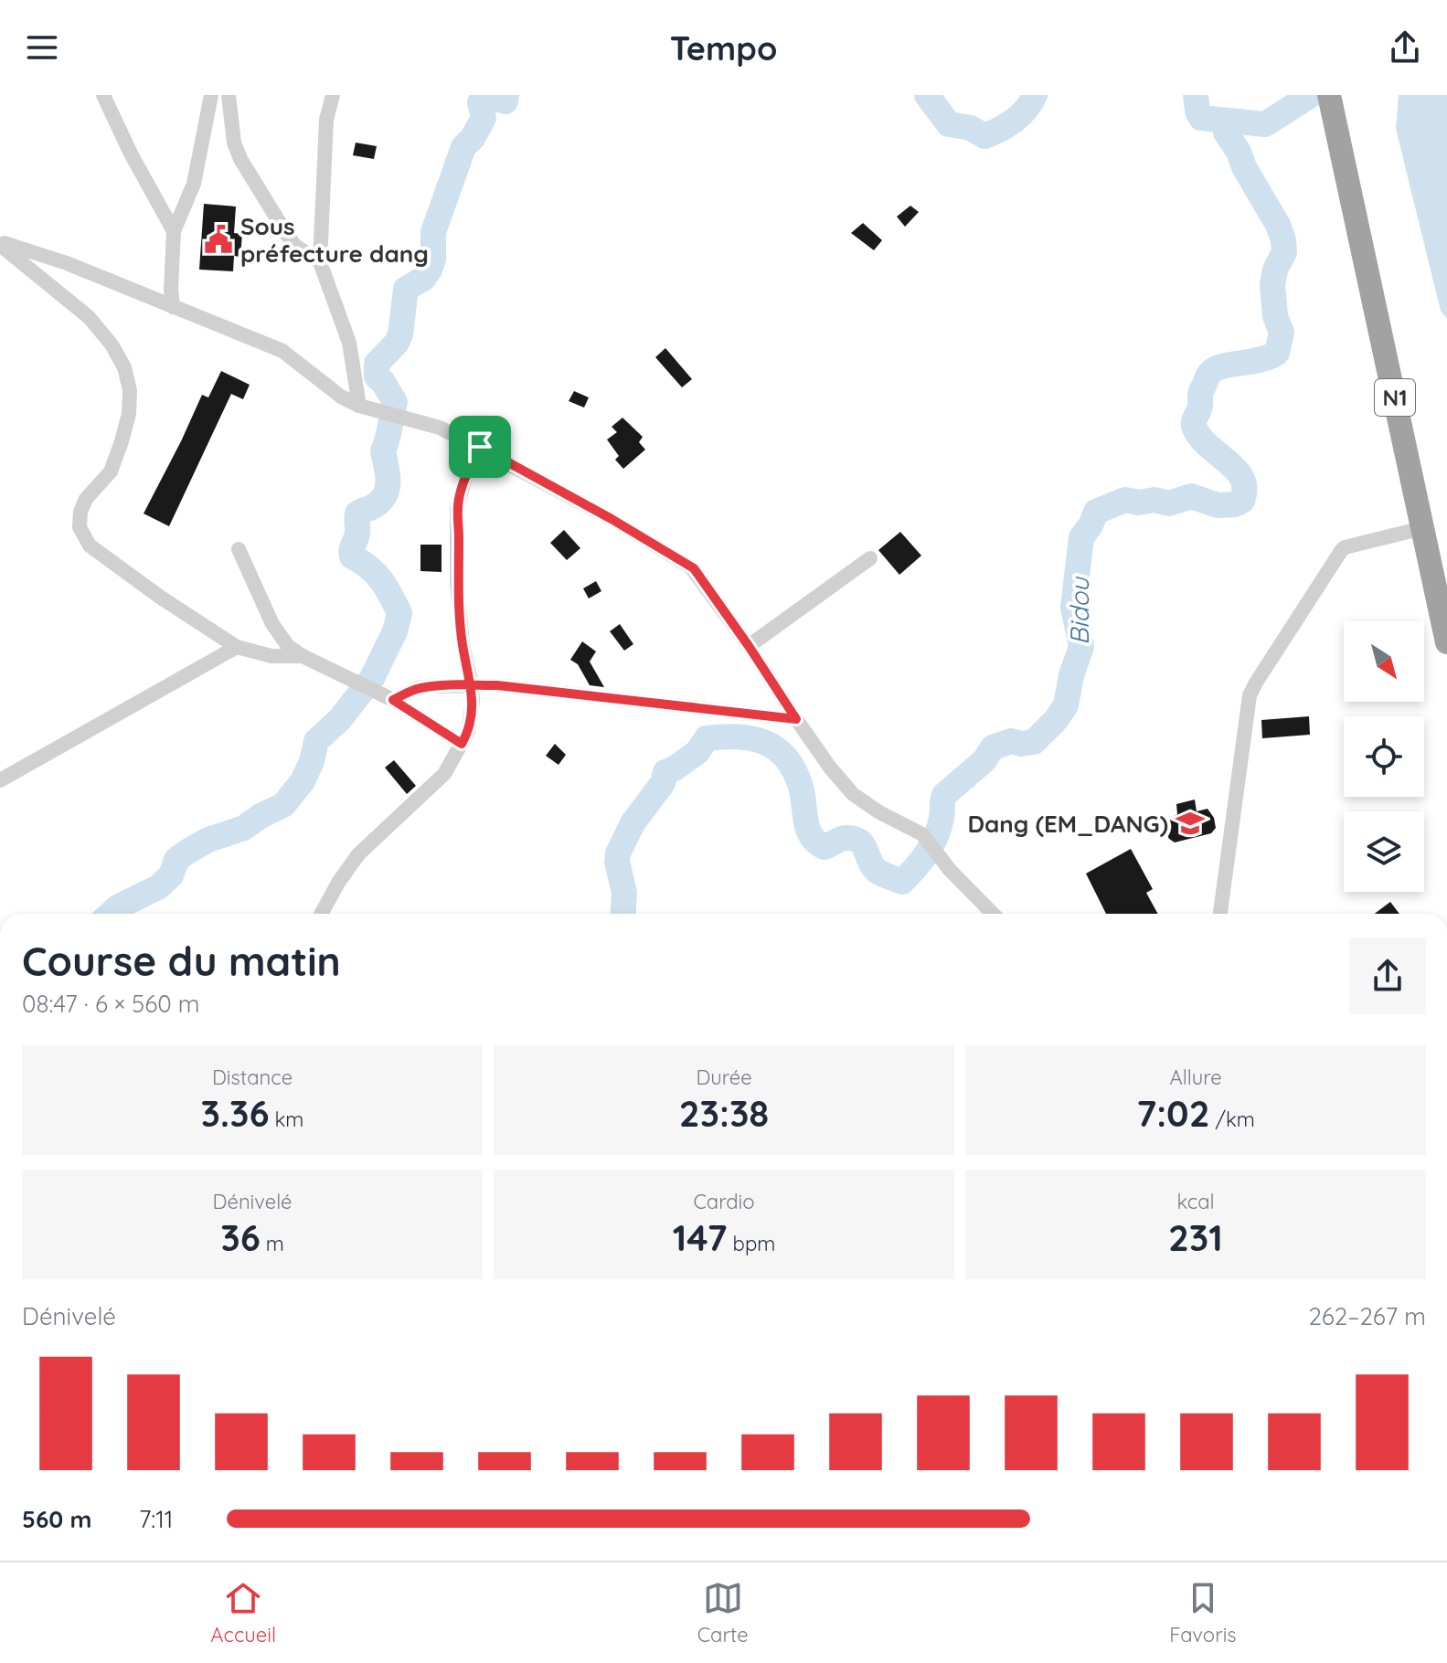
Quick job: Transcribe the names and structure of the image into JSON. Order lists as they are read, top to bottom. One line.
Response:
{"streets":{"highway":["N1"]},"water":["Bidou"],"places":{"public building":["Sous préfecture dang"],"school or university":["Dang (EM_DANG)"]},"north":"bottom right","page":{"header":"Tempo","heading":["Course du matin","08:47 · 6 × 560 m"],"stats":[["Distance","3.36 km"],["Durée","23:38"],["Allure","7:02 /km"],["Dénivelé","36 m"],["Cardio","147 bpm"],["kcal","231"]],"chart":["Dénivelé","262–267 m"],"list":[{"name":"560 m","note":"7:11"}],"tabs":["Accueil","Carte","Favoris"]}}
